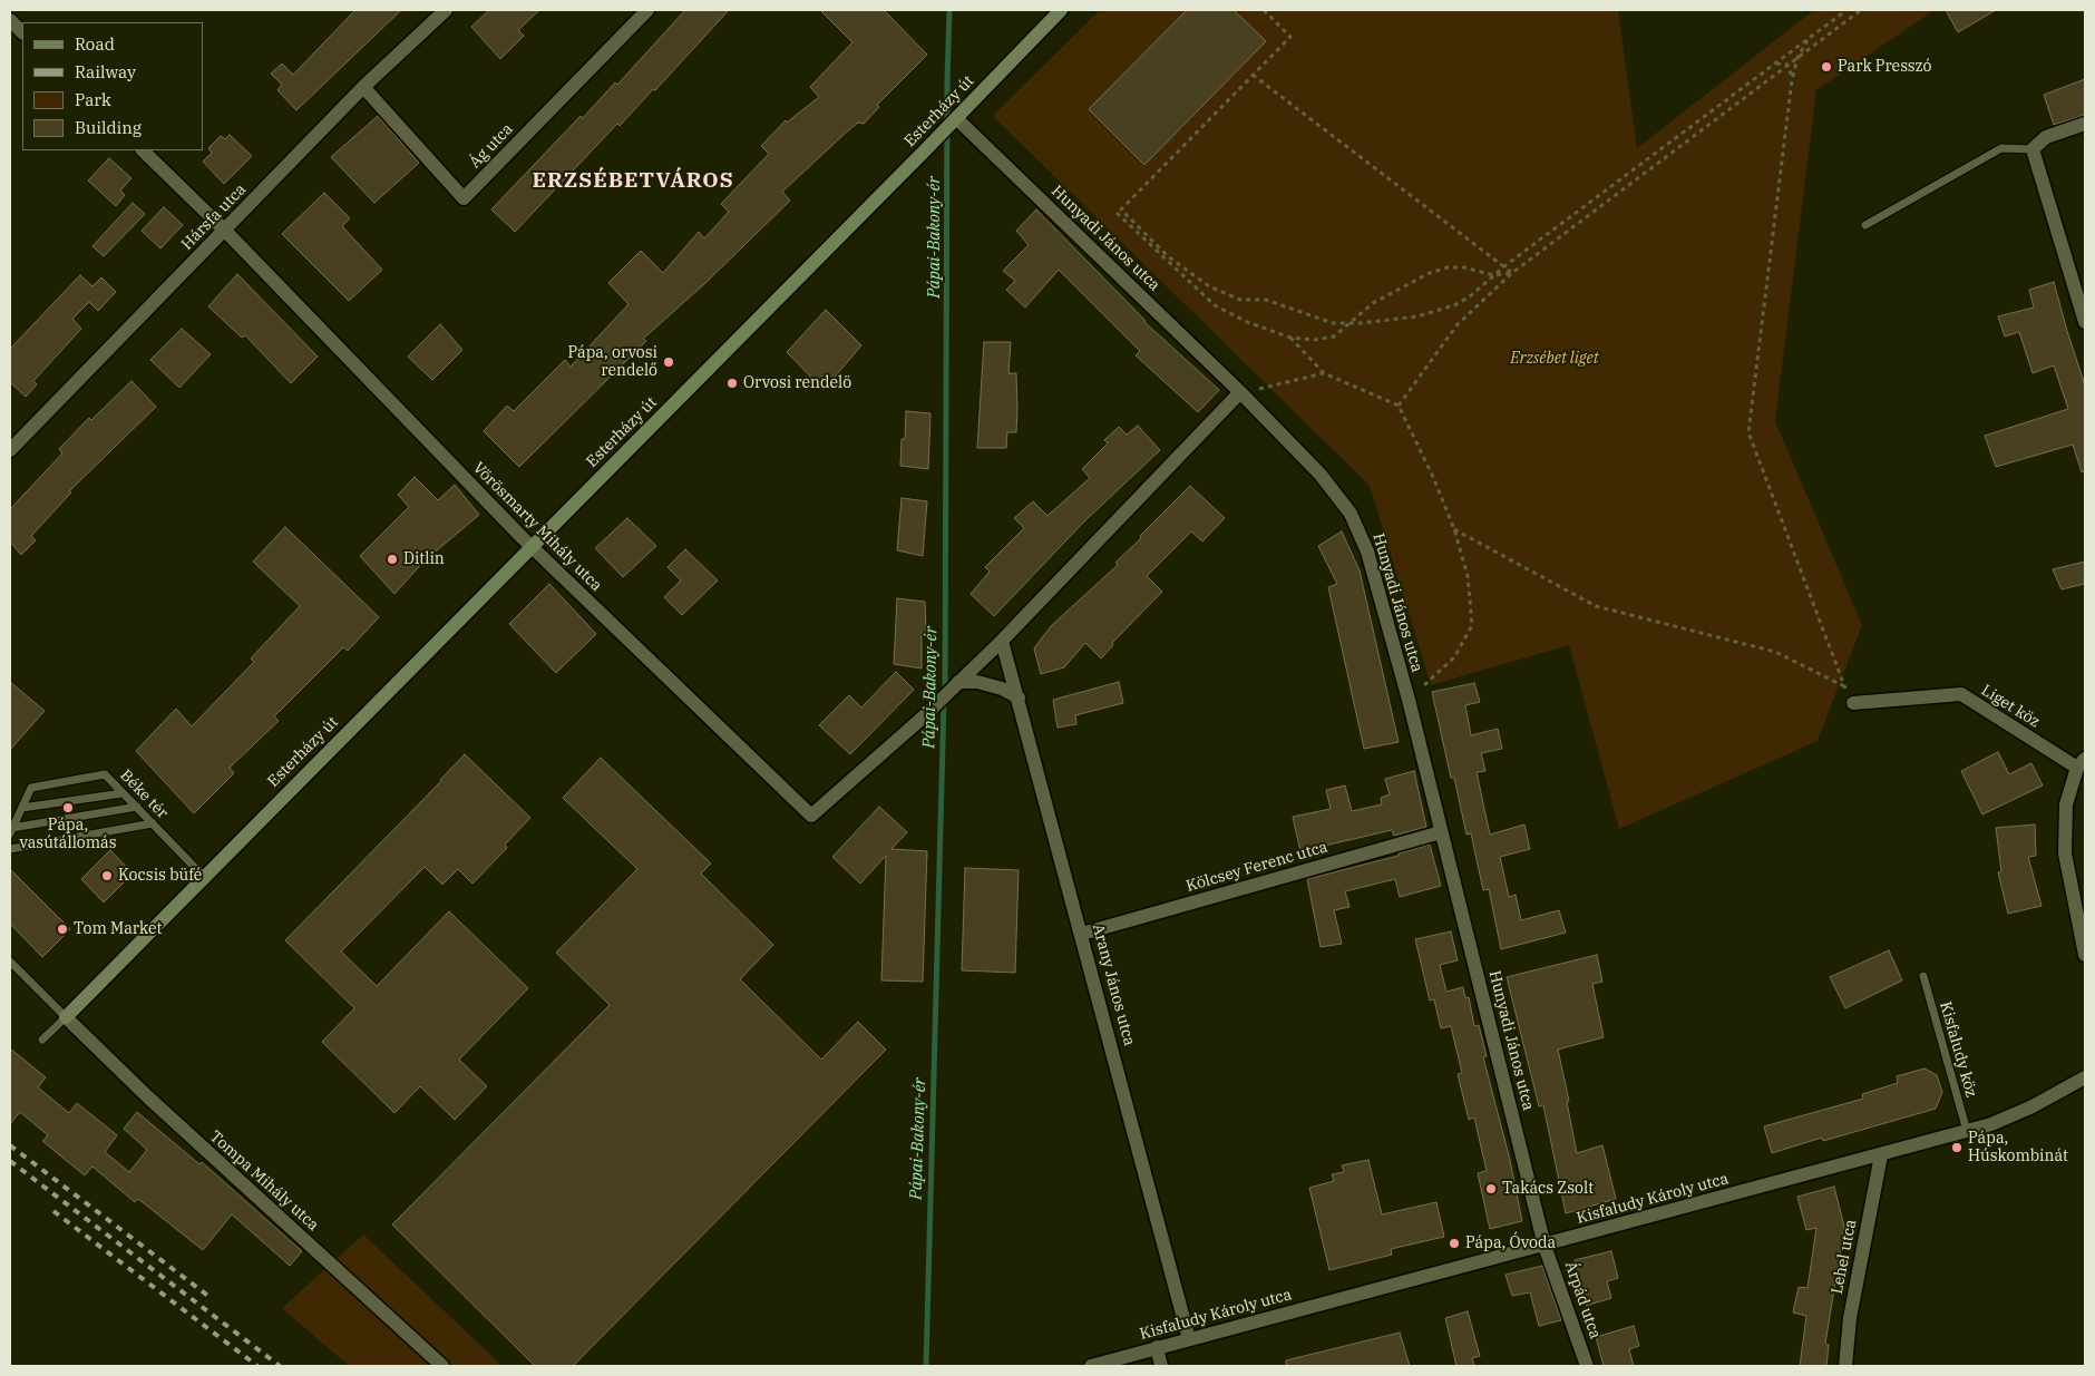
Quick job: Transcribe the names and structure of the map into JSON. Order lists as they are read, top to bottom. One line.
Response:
{"streets":{"street":["Esterházy út","Ág utca","Hársfa utca","Hunyadi János utca","Vörösmarty Mihály utca","Liget köz","Kölcsey Ferenc utca","Arany János utca","Tompa Mihály utca","Kisfaludy Károly utca","Lehel utca","Árpád utca"],"lane":["Béke tér","Kisfaludy köz"]},"crossings":[["Esterházy út","Hunyadi János utca"],["Esterházy út","Vörösmarty Mihály utca"],["Esterházy út","Béke tér"],["Esterházy út","Tompa Mihály utca"],["Ág utca","Hársfa utca"],["Hársfa utca","Vörösmarty Mihály utca"],["Hunyadi János utca","Kölcsey Ferenc utca"],["Hunyadi János utca","Kisfaludy Károly utca"],["Hunyadi János utca","Árpád utca"],["Kölcsey Ferenc utca","Arany János utca"],["Arany János utca","Kisfaludy Károly utca"],["Kisfaludy köz","Kisfaludy Károly utca"],["Kisfaludy Károly utca","Lehel utca"],["Kisfaludy Károly utca","Árpád utca"]],"districts":["ERZSÉBETVÁROS"],"water":["Pápai-Bakony-ér"],"parks":["Erzsébet liget"],"places":["Park Presszó","Pápa, orvosi rendelő","Orvosi rendelö","Ditlin","Pápa, vasútállomás","Kocsis büfé","Tom Market","Pápa, Húskombinát","Takács Zsolt","Pápa, Óvoda"],"legend":["Road","Railway","Park","Building"]}
